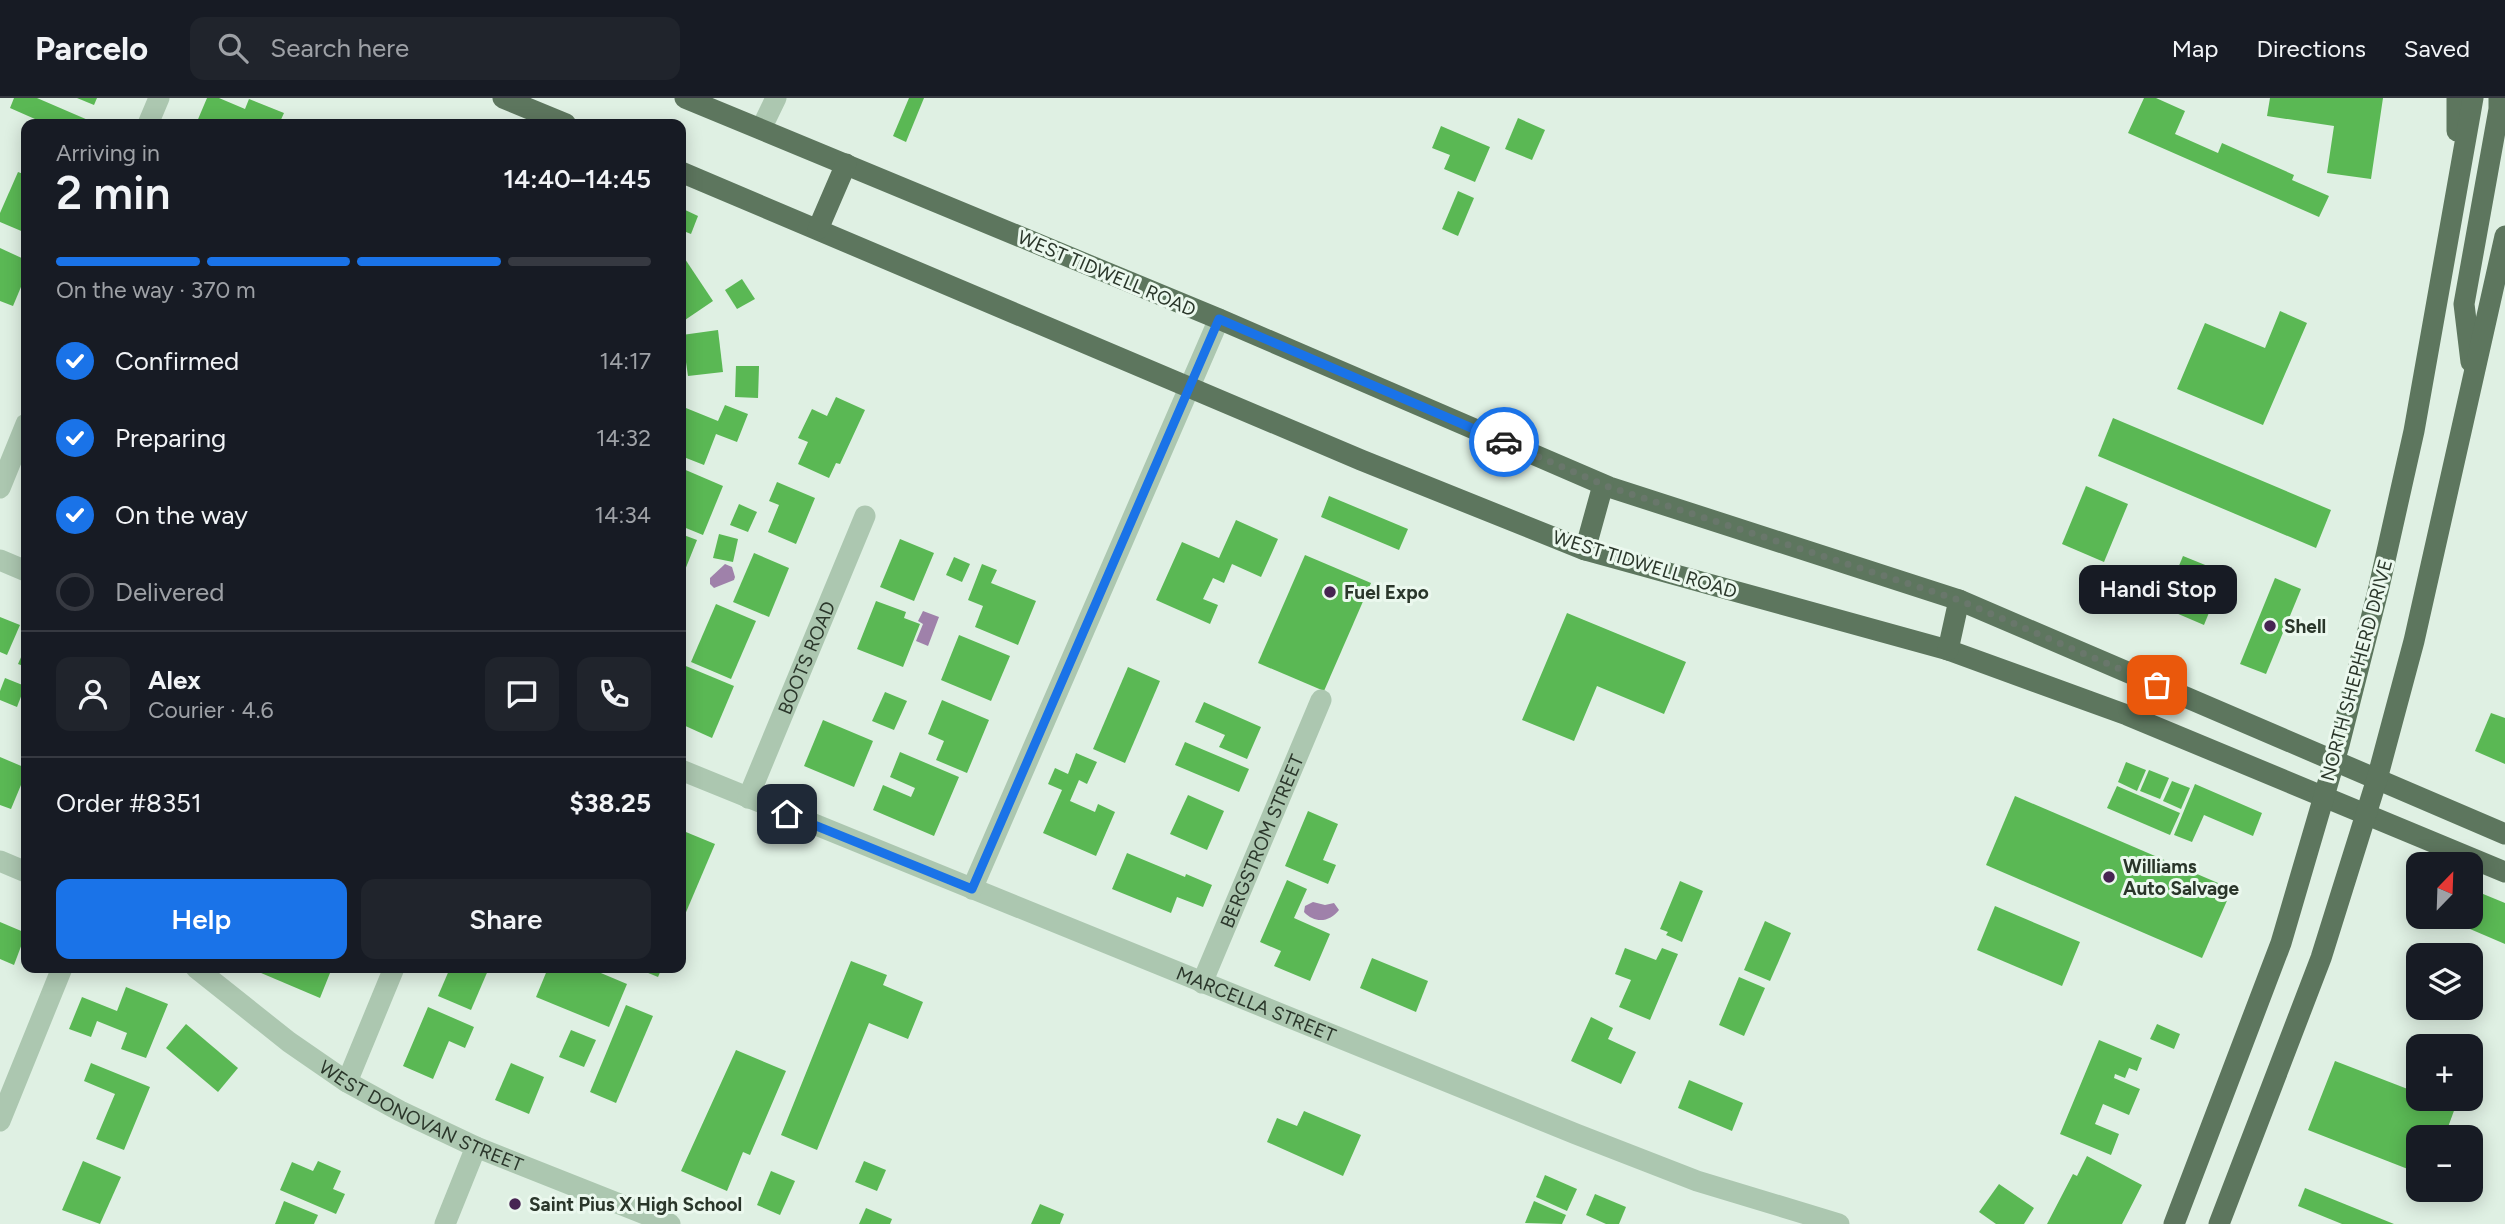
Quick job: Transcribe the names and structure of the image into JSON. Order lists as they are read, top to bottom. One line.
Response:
{"streets":{"main road":["WEST TIDWELL ROAD","NORTH SHEPHERD DRIVE"],"street":["BOOTS ROAD","BERGSTROM STREET","MARCELLA STREET","WEST DONOVAN STREET"]},"crossings":[["WEST TIDWELL ROAD","NORTH SHEPHERD DRIVE"],["BOOTS ROAD","MARCELLA STREET"],["BERGSTROM STREET","MARCELLA STREET"]],"places":["Fuel Expo","Shell","Handi Stop","Williams Auto Salvage","Saint Pius X High School"],"north":"top right","page":{"header":"Parcelo","search":"Search here","nav":["Map","Directions","Saved"],"heading":["2 min","Arriving in","14:40–14:45"],"panel":["Alex","Courier · 4.6","Order #8351","$38.25"],"bar":"On the way · 370 m","list":[["Confirmed","14:17"],["Preparing","14:32"],["On the way","14:34"],"Delivered"],"bubble":"Handi Stop","map_buttons":["+","−"],"buttons":["Help","Share"]}}
